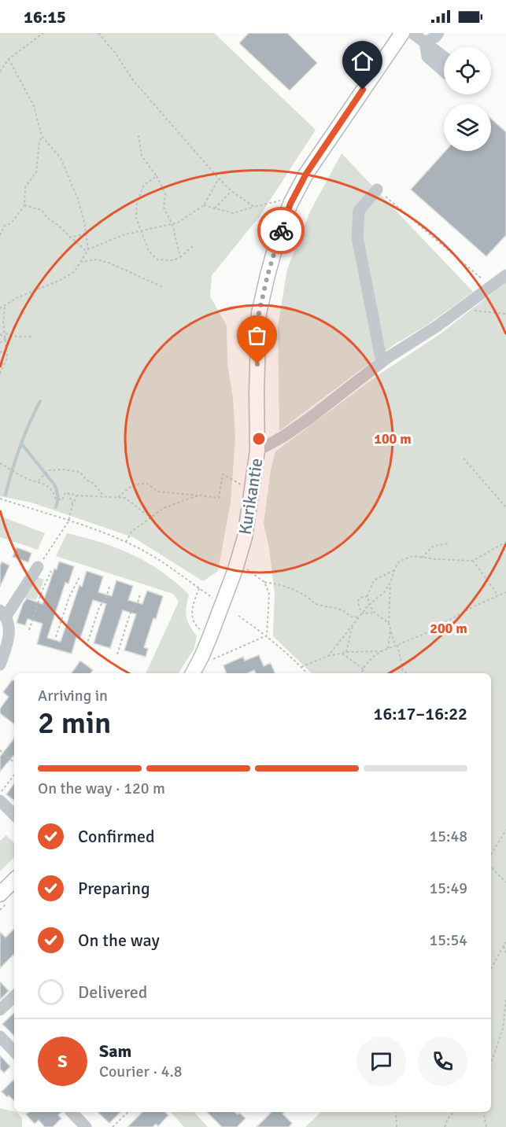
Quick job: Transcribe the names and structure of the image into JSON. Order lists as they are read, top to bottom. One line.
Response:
{"streets":{"main road":["Kurikantie"]},"page":{"status":"16:15","heading":["2 min","Arriving in","16:17–16:22"],"panel":["Sam","Courier · 4.8"],"bar":"On the way · 120 m","list":[["Confirmed","15:48"],["Preparing","15:49"],["On the way","15:54"],"Delivered"],"round":"S"},"rings":["100 m","200 m"]}
